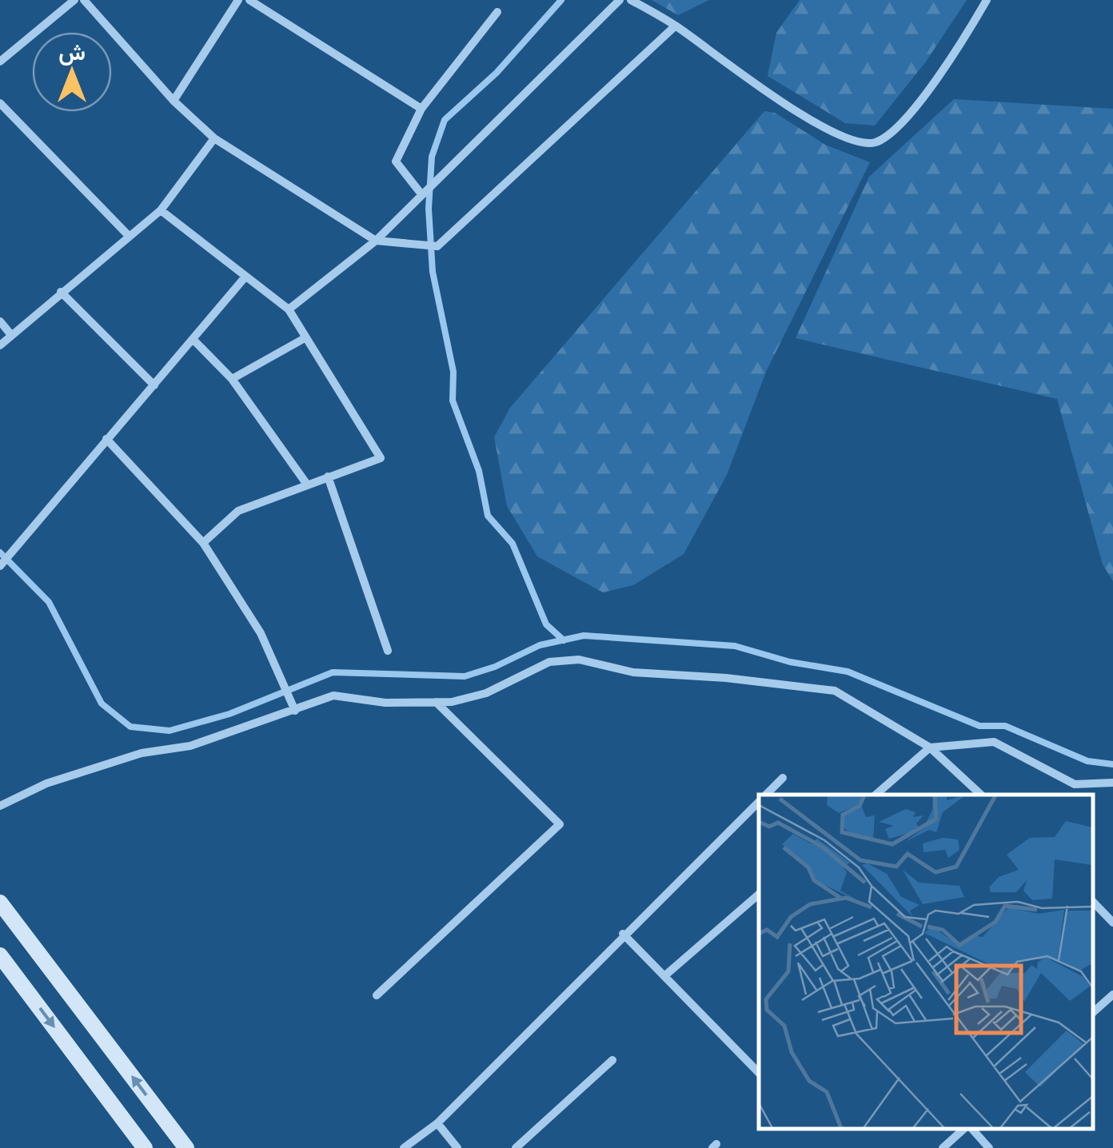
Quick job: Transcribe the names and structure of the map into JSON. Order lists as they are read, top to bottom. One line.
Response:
{"north":"top"}
